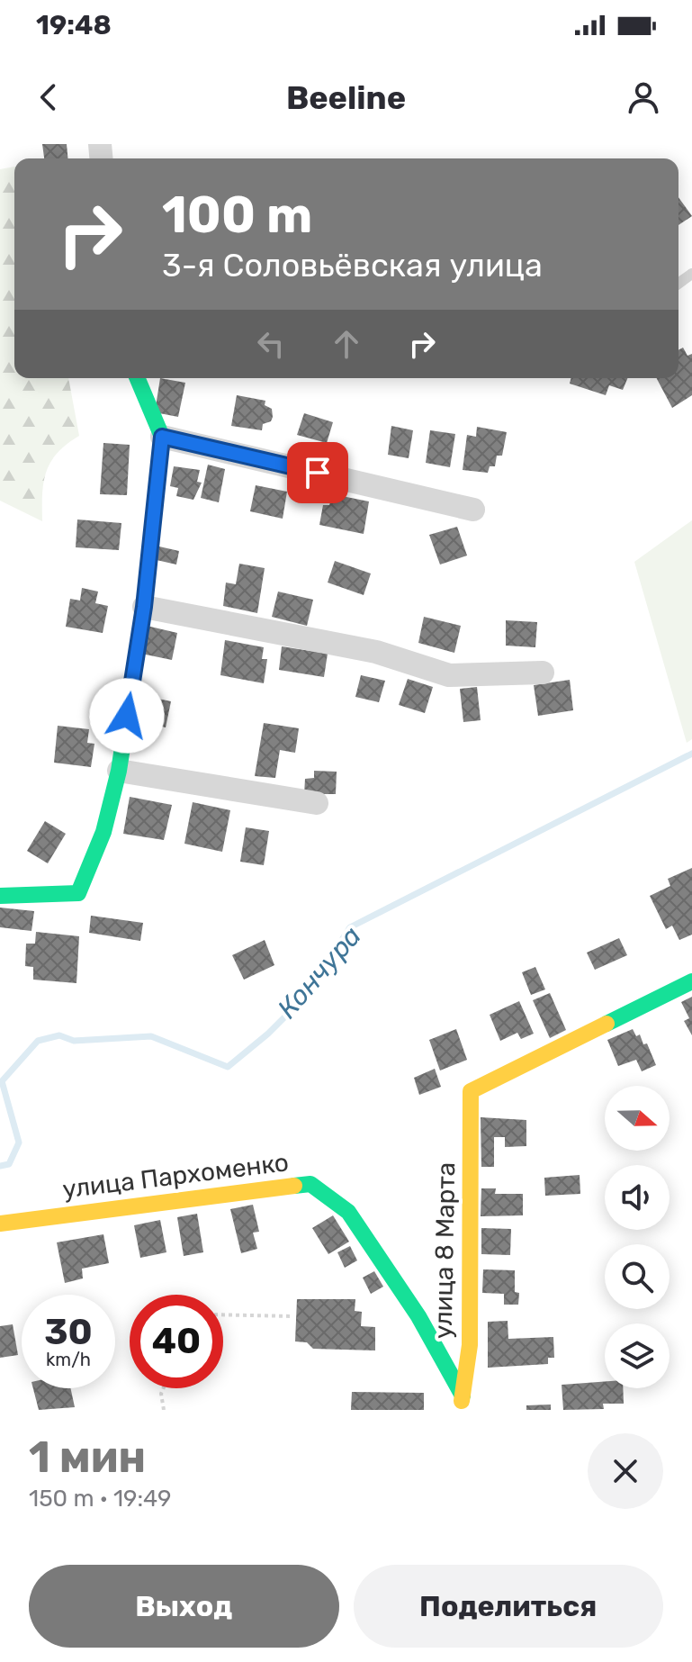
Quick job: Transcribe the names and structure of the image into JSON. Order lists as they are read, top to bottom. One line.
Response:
{"streets":{"street":["улица Пархоменко","улица 8 Марта"]},"crossings":[["улица Пархоменко","улица 8 Марта"]],"water":["Кончура"],"north":"right","page":{"status":"19:48","header":"Beeline","turn":["100 m","3-я Соловьёвская улица"],"speed":"30 km/h","limit":"40","heading":["1 мин","150 m · 19:49"],"buttons":["Выход","Поделиться"]}}
